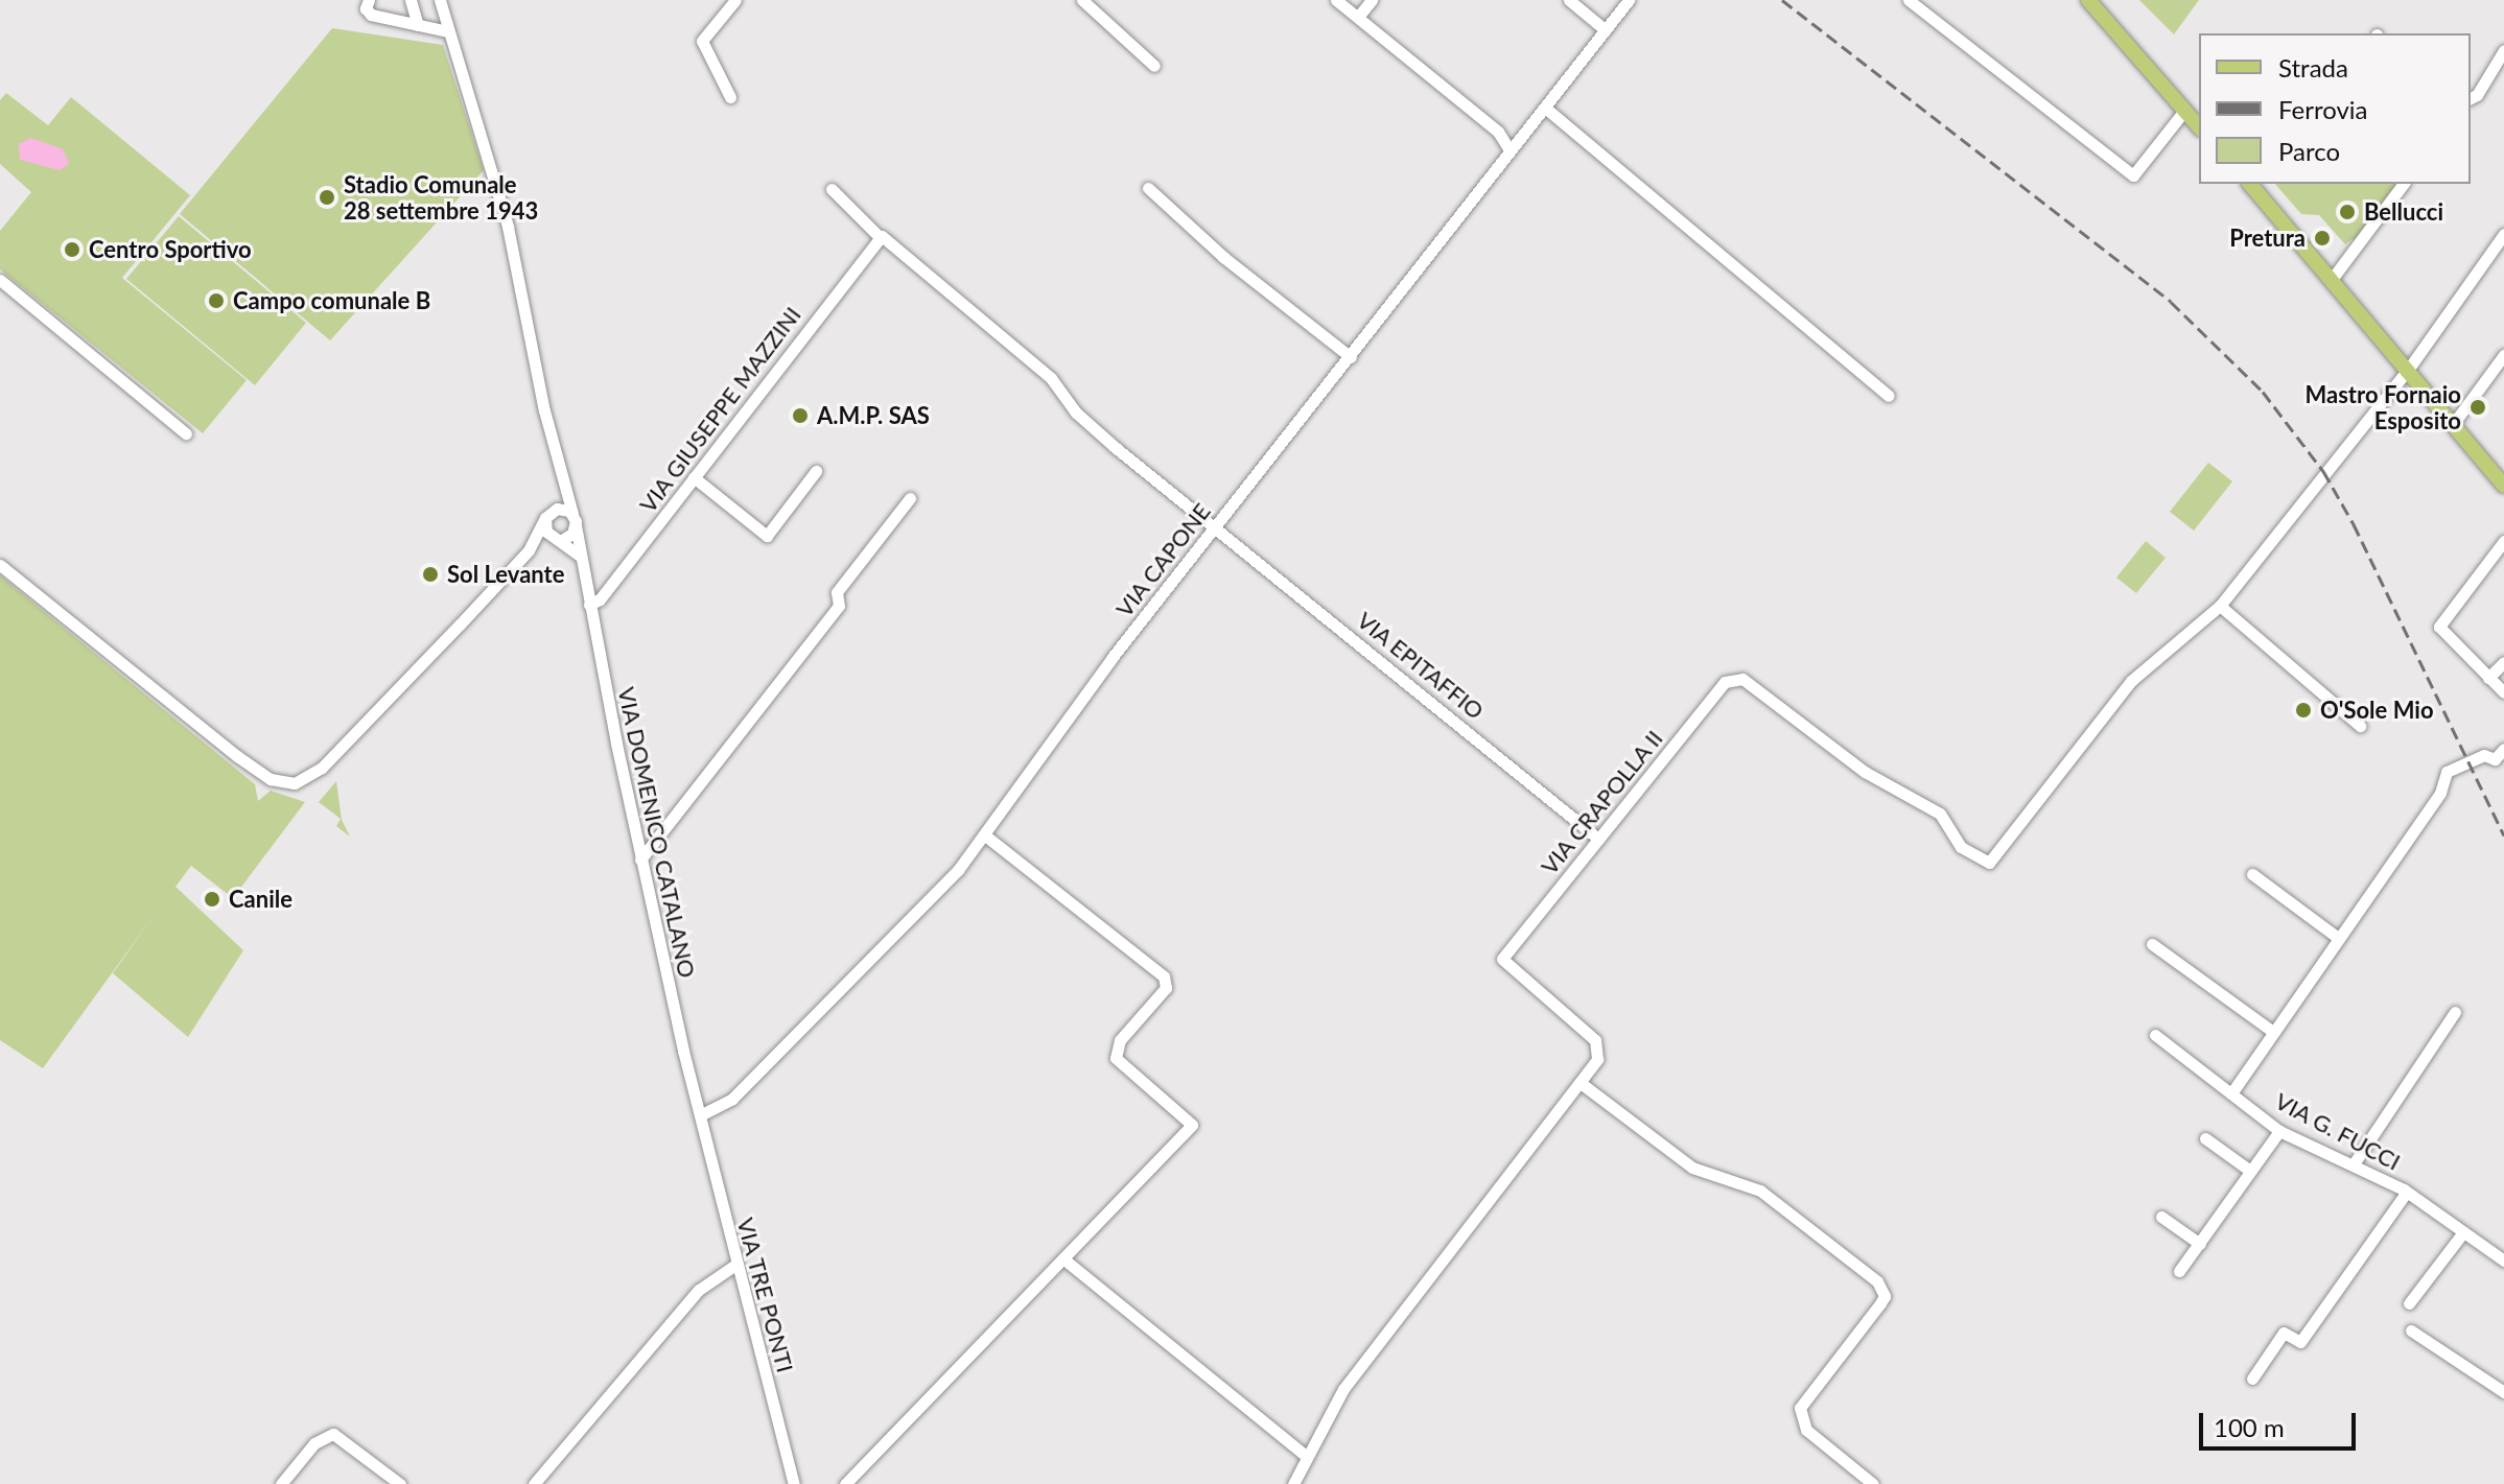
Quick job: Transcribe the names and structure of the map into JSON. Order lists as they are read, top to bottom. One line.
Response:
{"streets":{"street":["VIA GIUSEPPE MAZZINI","VIA CAPONE","VIA EPITAFFIO","VIA CRAPOLLA II","VIA DOMENICO CATALANO","VIA G. FUCCI","VIA TRE PONTI"]},"crossings":[["VIA GIUSEPPE MAZZINI","VIA DOMENICO CATALANO"],["VIA CAPONE","VIA EPITAFFIO"],["VIA CAPONE","VIA DOMENICO CATALANO"],["VIA CAPONE","VIA TRE PONTI"],["VIA EPITAFFIO","VIA CRAPOLLA II"],["VIA DOMENICO CATALANO","VIA TRE PONTI"]],"places":["Stadio Comunale 28 settembre 1943","Bellucci","Pretura","Centro Sportivo","Campo comunale B","Mastro Fornaio Esposito","A.M.P. SAS","Sol Levante","O'Sole Mio","Canile"],"legend":["Strada","Ferrovia","Parco"],"scale_bar":"100 m"}
